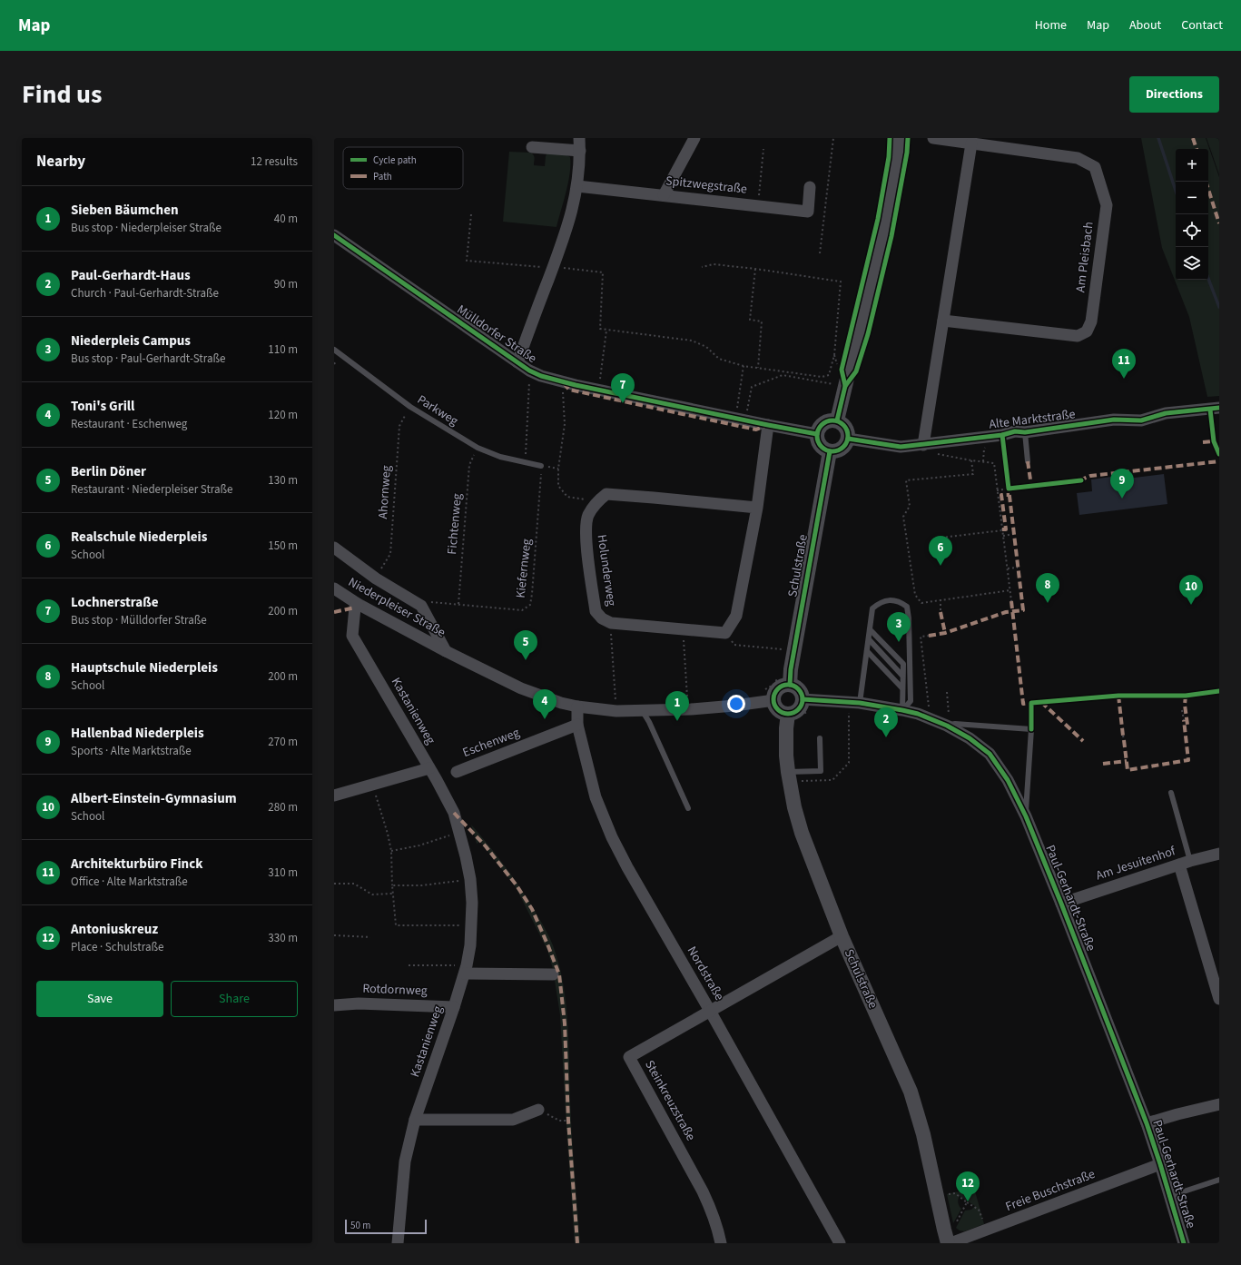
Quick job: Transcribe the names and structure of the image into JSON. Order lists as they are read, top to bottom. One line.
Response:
{"streets":{"street":["Spitzwegstraße","Am Pleisbach","Mülldorfer Straße","Alte Marktstraße","Schulstraße","Holunderweg","Niederpleiser Straße","Kastanienweg","Eschenweg","Am Jesuitenhof","Paul-Gerhardt-Straße","Nordstraße","Rotdornweg","Steinkreuzstraße","Freie Buschstraße"],"lane":["Parkweg"],"path":["Ahornweg","Fichtenweg","Kiefernweg"]},"crossings":[["Mülldorfer Straße","Alte Marktstraße"],["Mülldorfer Straße","Schulstraße"],["Parkweg","Ahornweg"],["Parkweg","Fichtenweg"],["Parkweg","Kiefernweg"],["Alte Marktstraße","Schulstraße"],["Ahornweg","Niederpleiser Straße"],["Fichtenweg","Kiefernweg"],["Schulstraße","Niederpleiser Straße"],["Schulstraße","Paul-Gerhardt-Straße"],["Schulstraße","Steinkreuzstraße"],["Schulstraße","Freie Buschstraße"],["Kiefernweg","Niederpleiser Straße"],["Niederpleiser Straße","Kastanienweg"],["Niederpleiser Straße","Paul-Gerhardt-Straße"],["Niederpleiser Straße","Nordstraße"],["Kastanienweg","Rotdornweg"],["Eschenweg","Nordstraße"],["Am Jesuitenhof","Paul-Gerhardt-Straße"],["Paul-Gerhardt-Straße","Freie Buschstraße"],["Nordstraße","Steinkreuzstraße"]],"legend":["Cycle path","Path"],"scale_bar":"50 m","page":{"header":"Map","nav":["Home","Map","About","Contact"],"title":"Find us","buttons":["Directions",["Save","Share"]],"heading":["Nearby","12 results"],"map_buttons":["+","−"],"list":[{"mark":"1","name":"Sieben Bäumchen","note":"Bus stop · Niederpleiser Straße","value":"40 m"},{"mark":"2","name":"Paul-Gerhardt-Haus","note":"Church · Paul-Gerhardt-Straße","value":"90 m"},{"mark":"3","name":"Niederpleis Campus","note":"Bus stop · Paul-Gerhardt-Straße","value":"110 m"},{"mark":"4","name":"Toni's Grill","note":"Restaurant · Eschenweg","value":"120 m"},{"mark":"5","name":"Berlin Döner","note":"Restaurant · Niederpleiser Straße","value":"130 m"},{"mark":"6","name":"Realschule Niederpleis","note":"School","value":"150 m"},{"mark":"7","name":"Lochnerstraße","note":"Bus stop · Mülldorfer Straße","value":"200 m"},{"mark":"8","name":"Hauptschule Niederpleis","note":"School","value":"200 m"},{"mark":"9","name":"Hallenbad Niederpleis","note":"Sports · Alte Marktstraße","value":"270 m"},{"mark":"10","name":"Albert-Einstein-Gymnasium","note":"School","value":"280 m"},{"mark":"11","name":"Architekturbüro Finck","note":"Office · Alte Marktstraße","value":"310 m"},{"mark":"12","name":"Antoniuskreuz","note":"Place · Schulstraße","value":"330 m"}],"pins":["11","7","9","6","8","10","3","5","4","1","2","12"],"scale":"50 m"}}
